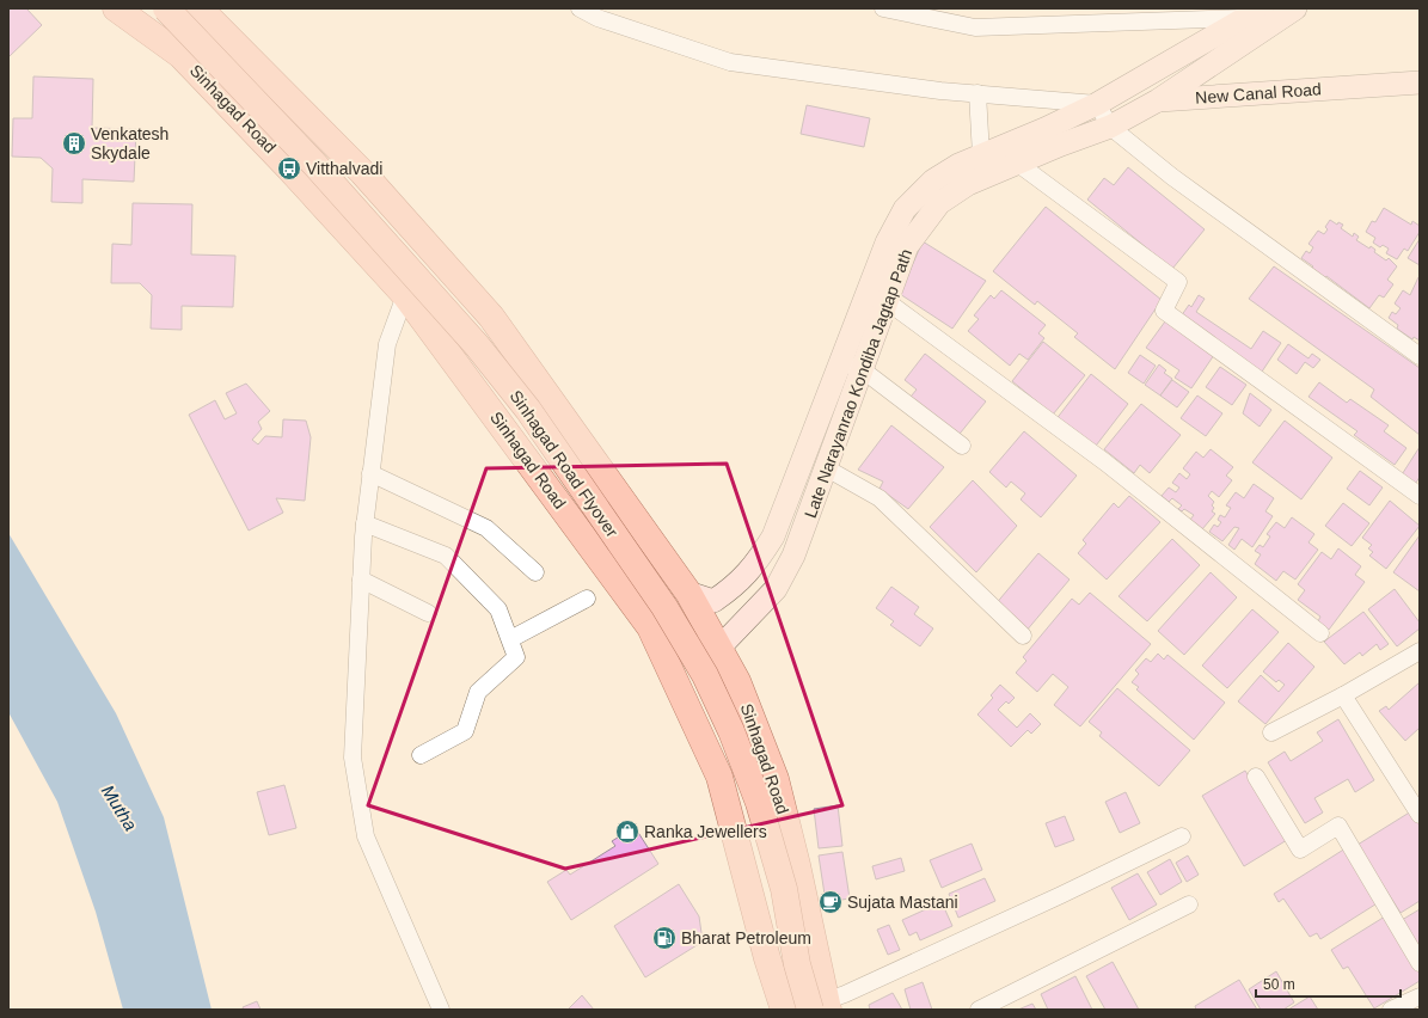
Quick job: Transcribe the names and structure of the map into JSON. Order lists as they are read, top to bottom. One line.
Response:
{"streets":{"main road":["Sinhagad Road","Sinhagad Road Flyover"],"street":["New Canal Road","Late Narayanrao Kondiba Jagtap Path"]},"crossings":[["New Canal Road","Late Narayanrao Kondiba Jagtap Path"],["Sinhagad Road","Late Narayanrao Kondiba Jagtap Path"],["Sinhagad Road","Sinhagad Road Flyover"]],"water":["Mutha"],"places":{"building":["Venkatesh Skydale"],"bus stop":["Vitthalvadi"],"shop":["Ranka Jewellers"],"cafe":["Sujata Mastani"],"fuel station":["Bharat Petroleum"]},"scale_bar":"50 m"}
